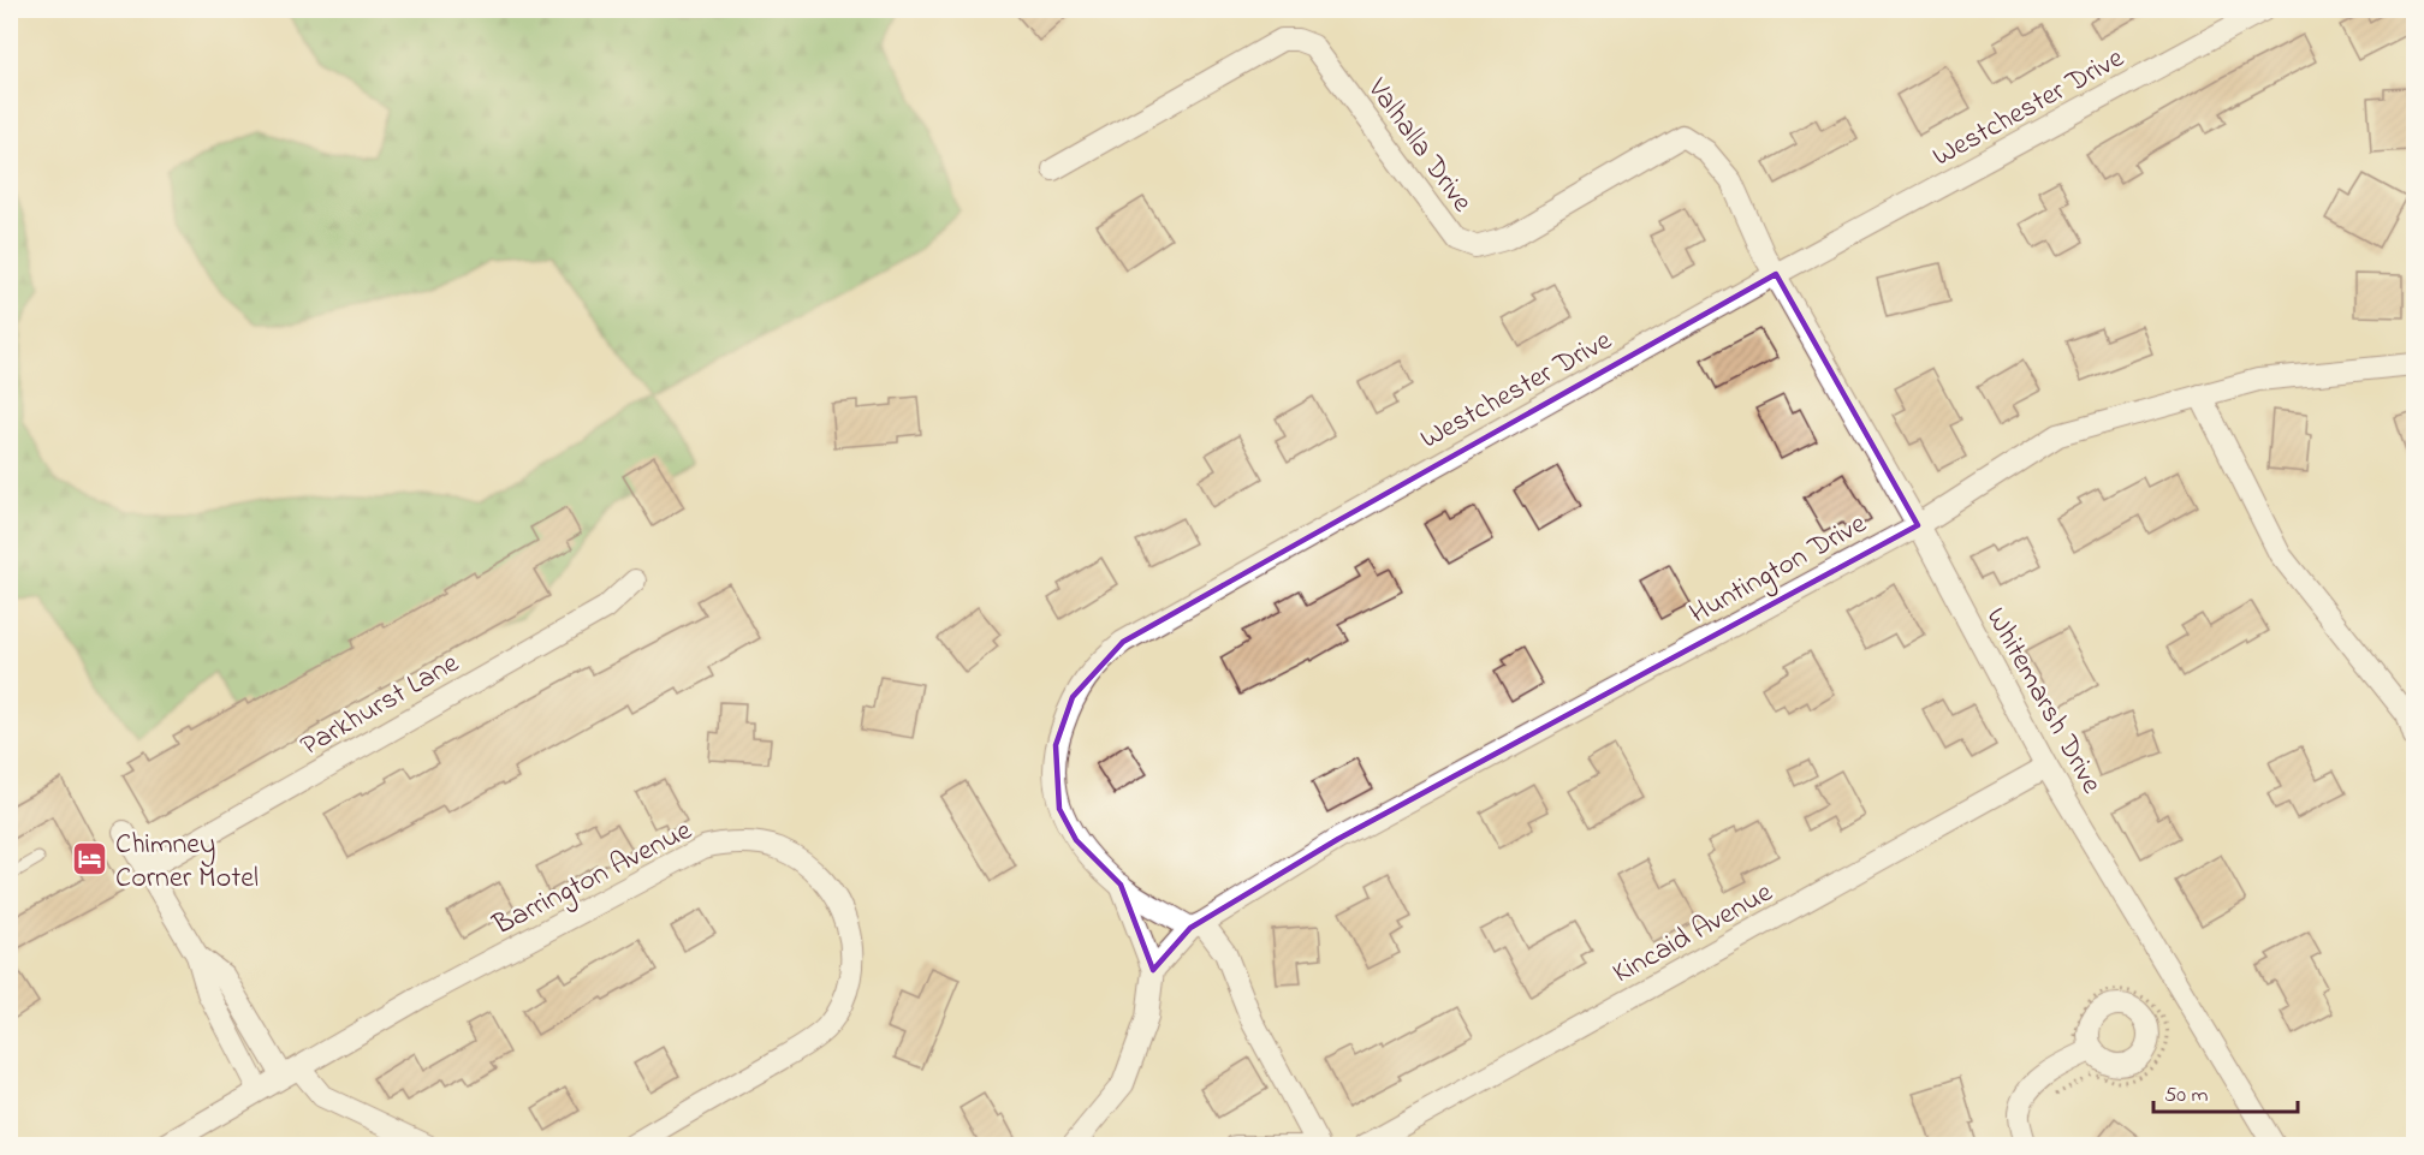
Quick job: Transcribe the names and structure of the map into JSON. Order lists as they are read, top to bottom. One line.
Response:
{"streets":{"street":["Westchester Drive","Valhalla Drive","Huntington Drive","Whitemarsh Drive","Parkhurst Lane","Barrington Avenue","Kincaid Avenue"]},"crossings":[["Westchester Drive","Valhalla Drive"],["Westchester Drive","Huntington Drive"],["Westchester Drive","Whitemarsh Drive"],["Valhalla Drive","Whitemarsh Drive"],["Huntington Drive","Whitemarsh Drive"],["Whitemarsh Drive","Kincaid Avenue"]],"places":{"hotel":["Chimney Corner Motel"]},"scale_bar":"50 m"}
